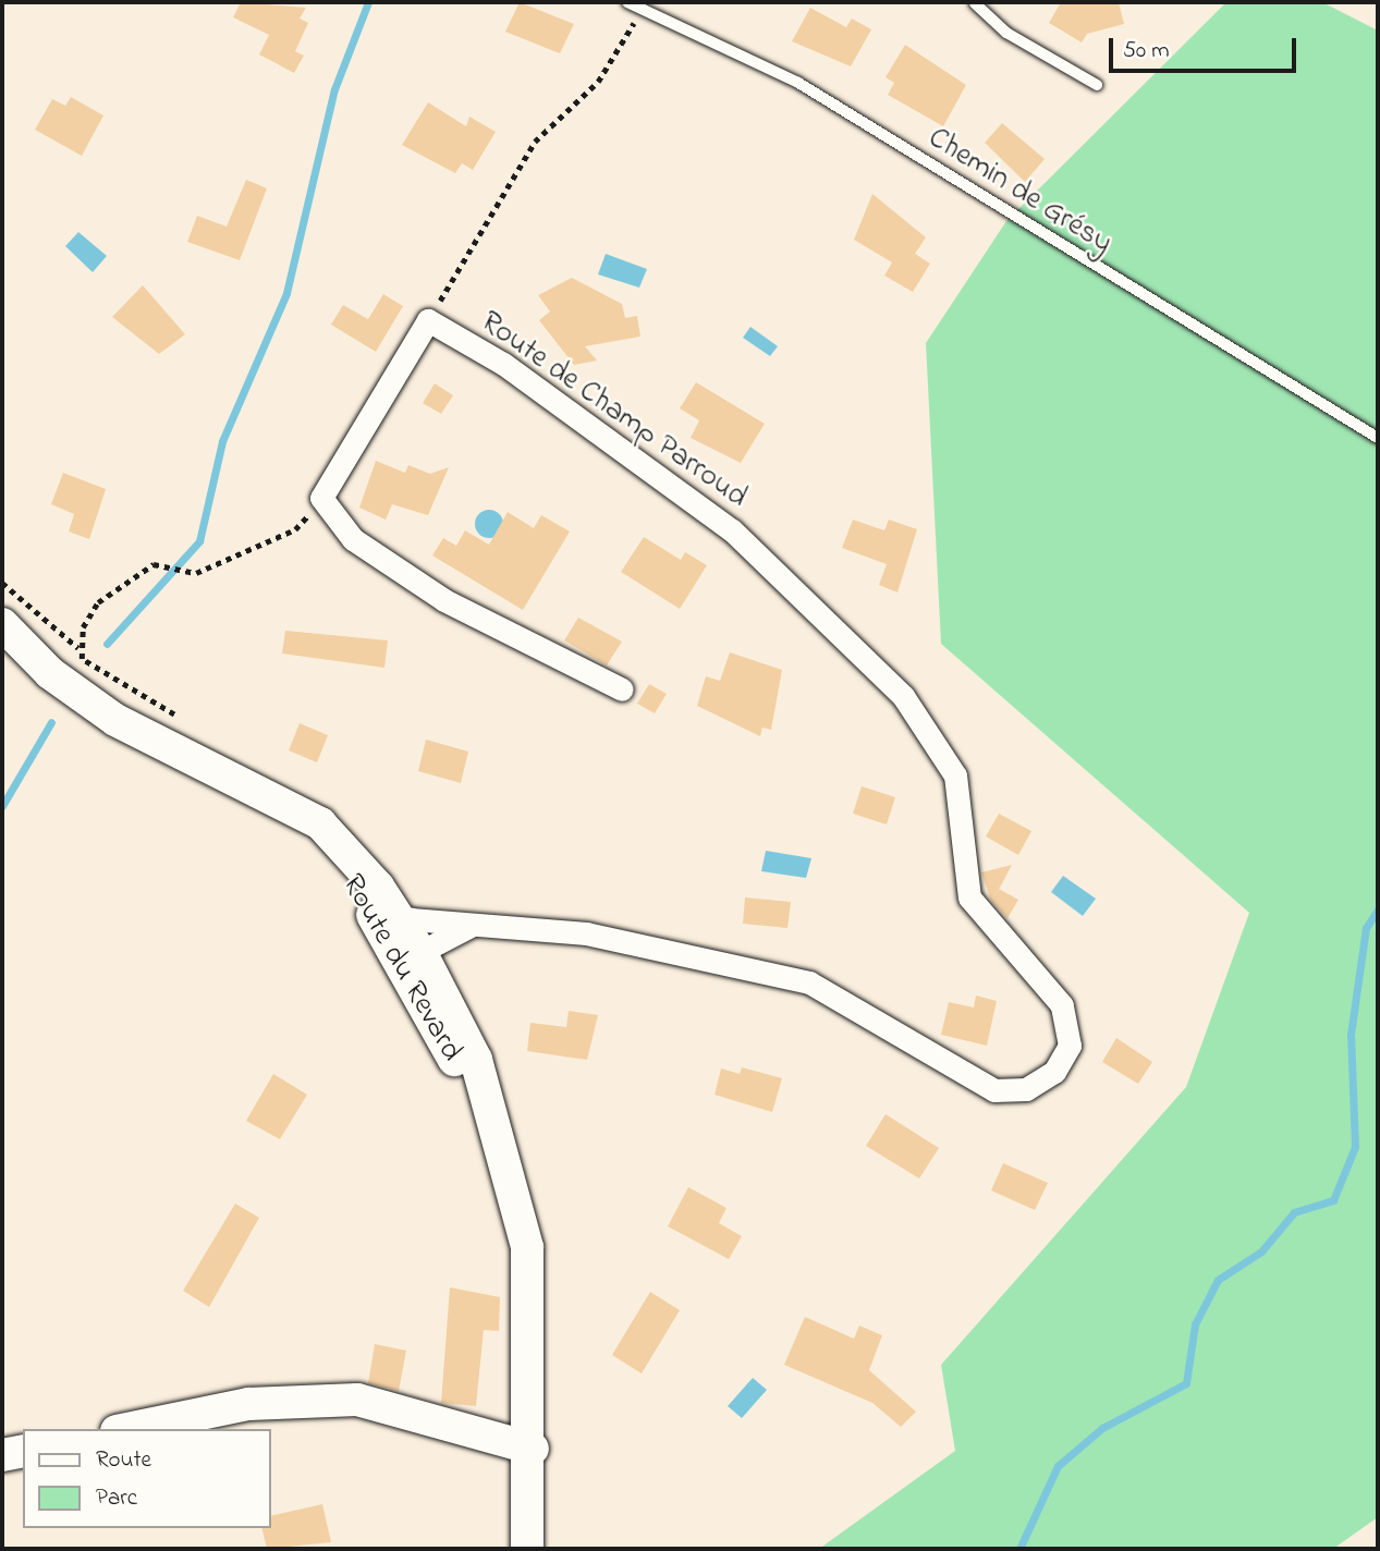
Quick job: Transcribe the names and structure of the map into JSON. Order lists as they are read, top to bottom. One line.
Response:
{"streets":{"main road":["Route du Revard"],"street":["Route de Champ Parroud"],"lane":["Chemin de Grésy"]},"crossings":[["Route de Champ Parroud","Route du Revard"]],"legend":["Route","Parc"],"scale_bar":"50 m"}
